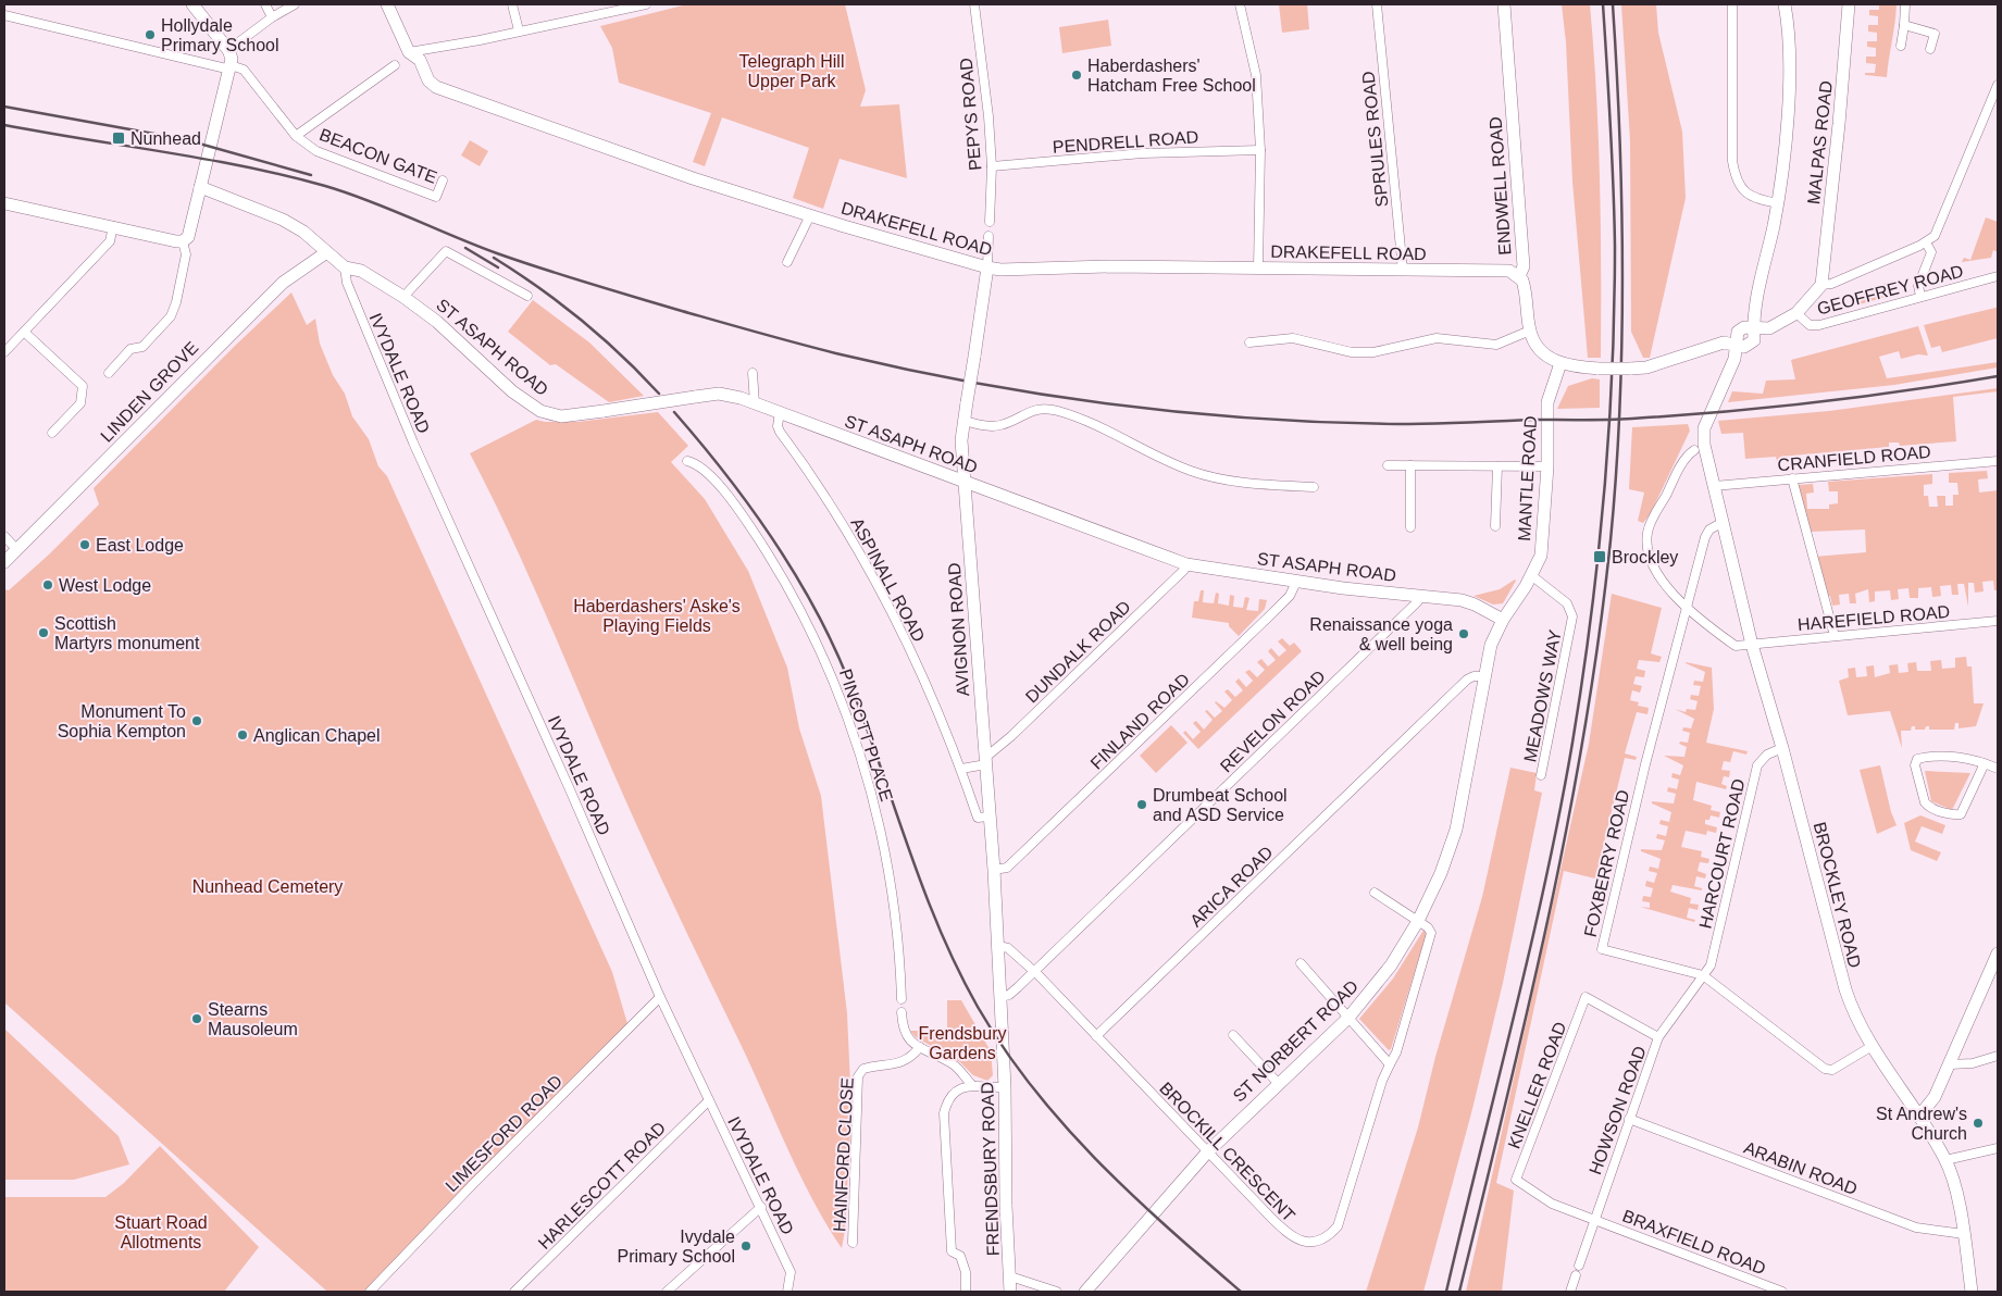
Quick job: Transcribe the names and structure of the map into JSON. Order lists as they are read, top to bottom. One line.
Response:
{"streets":{"street":["PEPYS ROAD","SPRULES ROAD","PENDRELL ROAD","MALPAS ROAD","BEACON GATE","ENDWELL ROAD","DRAKEFELL ROAD","GEOFFREY ROAD","ST ASAPH ROAD","IVYDALE ROAD","LINDEN GROVE","CRANFIELD ROAD","MANTLE ROAD","ASPINALL ROAD","HAREFIELD ROAD","AVIGNON ROAD","DUNDALK ROAD","MEADOWS WAY","FINLAND ROAD","REVELON ROAD","PINCOTT PLACE","HARCOURT ROAD","FOXBERRY ROAD","ARICA ROAD","BROCKLEY ROAD","ST NORBERT ROAD","KNELLER ROAD","HOWSON ROAD","LIMESFORD ROAD","BROCKILL CRESCENT","HAINFORD CLOSE","ARABIN ROAD","FRENDSBURY ROAD","HARLESCOTT ROAD","BRAXFIELD ROAD"]},"crossings":[["PEPYS ROAD","PENDRELL ROAD"],["SPRULES ROAD","DRAKEFELL ROAD"],["ENDWELL ROAD","DRAKEFELL ROAD"],["ENDWELL ROAD","MANTLE ROAD"],["ENDWELL ROAD","BROCKLEY ROAD"],["DRAKEFELL ROAD","AVIGNON ROAD"],["ST ASAPH ROAD","IVYDALE ROAD"],["ST ASAPH ROAD","LINDEN GROVE"],["ST ASAPH ROAD","MANTLE ROAD"],["ST ASAPH ROAD","ASPINALL ROAD"],["ST ASAPH ROAD","AVIGNON ROAD"],["ST ASAPH ROAD","DUNDALK ROAD"],["ST ASAPH ROAD","FINLAND ROAD"],["ST ASAPH ROAD","REVELON ROAD"],["ST ASAPH ROAD","ST NORBERT ROAD"],["IVYDALE ROAD","LIMESFORD ROAD"],["IVYDALE ROAD","HARLESCOTT ROAD"],["CRANFIELD ROAD","BROCKLEY ROAD"],["MANTLE ROAD","MEADOWS WAY"],["MANTLE ROAD","ST NORBERT ROAD"],["ASPINALL ROAD","AVIGNON ROAD"],["HAREFIELD ROAD","FOXBERRY ROAD"],["HAREFIELD ROAD","BROCKLEY ROAD"],["AVIGNON ROAD","DUNDALK ROAD"],["AVIGNON ROAD","FINLAND ROAD"],["AVIGNON ROAD","FRENDSBURY ROAD"],["REVELON ROAD","BROCKILL CRESCENT"],["REVELON ROAD","FRENDSBURY ROAD"],["HARCOURT ROAD","FOXBERRY ROAD"],["HARCOURT ROAD","BROCKLEY ROAD"],["HARCOURT ROAD","HOWSON ROAD"],["FOXBERRY ROAD","BROCKLEY ROAD"],["FOXBERRY ROAD","HOWSON ROAD"],["ARICA ROAD","ST NORBERT ROAD"],["ARICA ROAD","BROCKILL CRESCENT"],["BROCKLEY ROAD","ARABIN ROAD"],["ST NORBERT ROAD","BROCKILL CRESCENT"],["KNELLER ROAD","HOWSON ROAD"],["KNELLER ROAD","BRAXFIELD ROAD"],["HOWSON ROAD","ARABIN ROAD"],["HOWSON ROAD","BRAXFIELD ROAD"]],"parks":["Telegraph Hill Upper Park","Haberdashers' Aske's Playing Fields","Nunhead Cemetery","Frendsbury Gardens","Stuart Road Allotments"],"places":{"other":["Hollydale Primary School","Haberdashers' Hatcham Free School","East Lodge","West Lodge","Scottish Martyrs monument","Renaissance yoga & well being","Monument To Sophia Kempton","Anglican Chapel","Drumbeat School and ASD Service","Stearns Mausoleum","St Andrew's Church","Ivydale Primary School"],"transit":["Nunhead","Brockley"]}}
